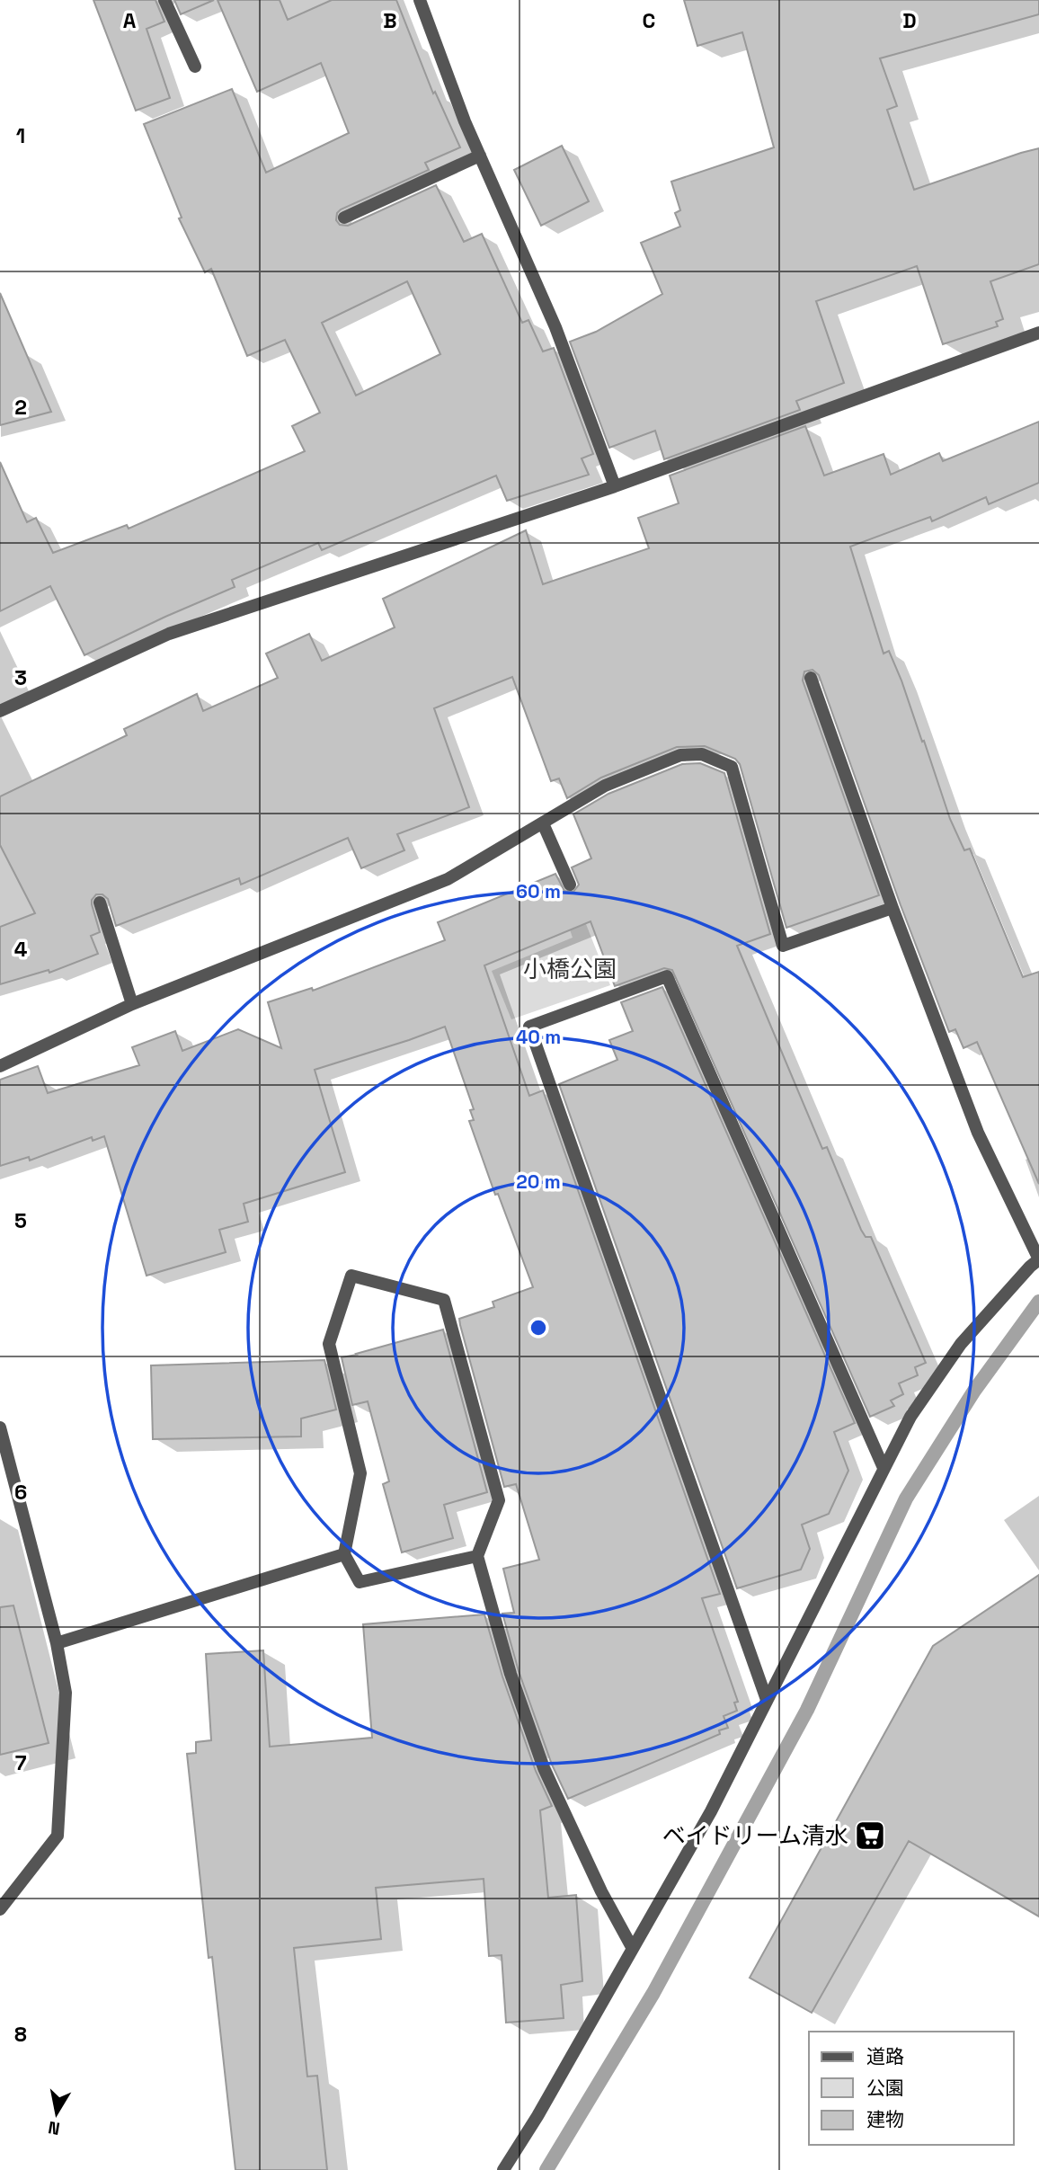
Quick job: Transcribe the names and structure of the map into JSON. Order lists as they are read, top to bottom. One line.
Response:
{"parks":["小橋公園"],"places":{"supermarket":["ベイドリーム清水"]},"legend":["道路","公園","建物"],"north":"bottom","grid":{"columns":["A","B","C","D"],"rows":["1","2","3","4","5","6","7","8"]},"rings":["60 m","40 m","20 m"]}
